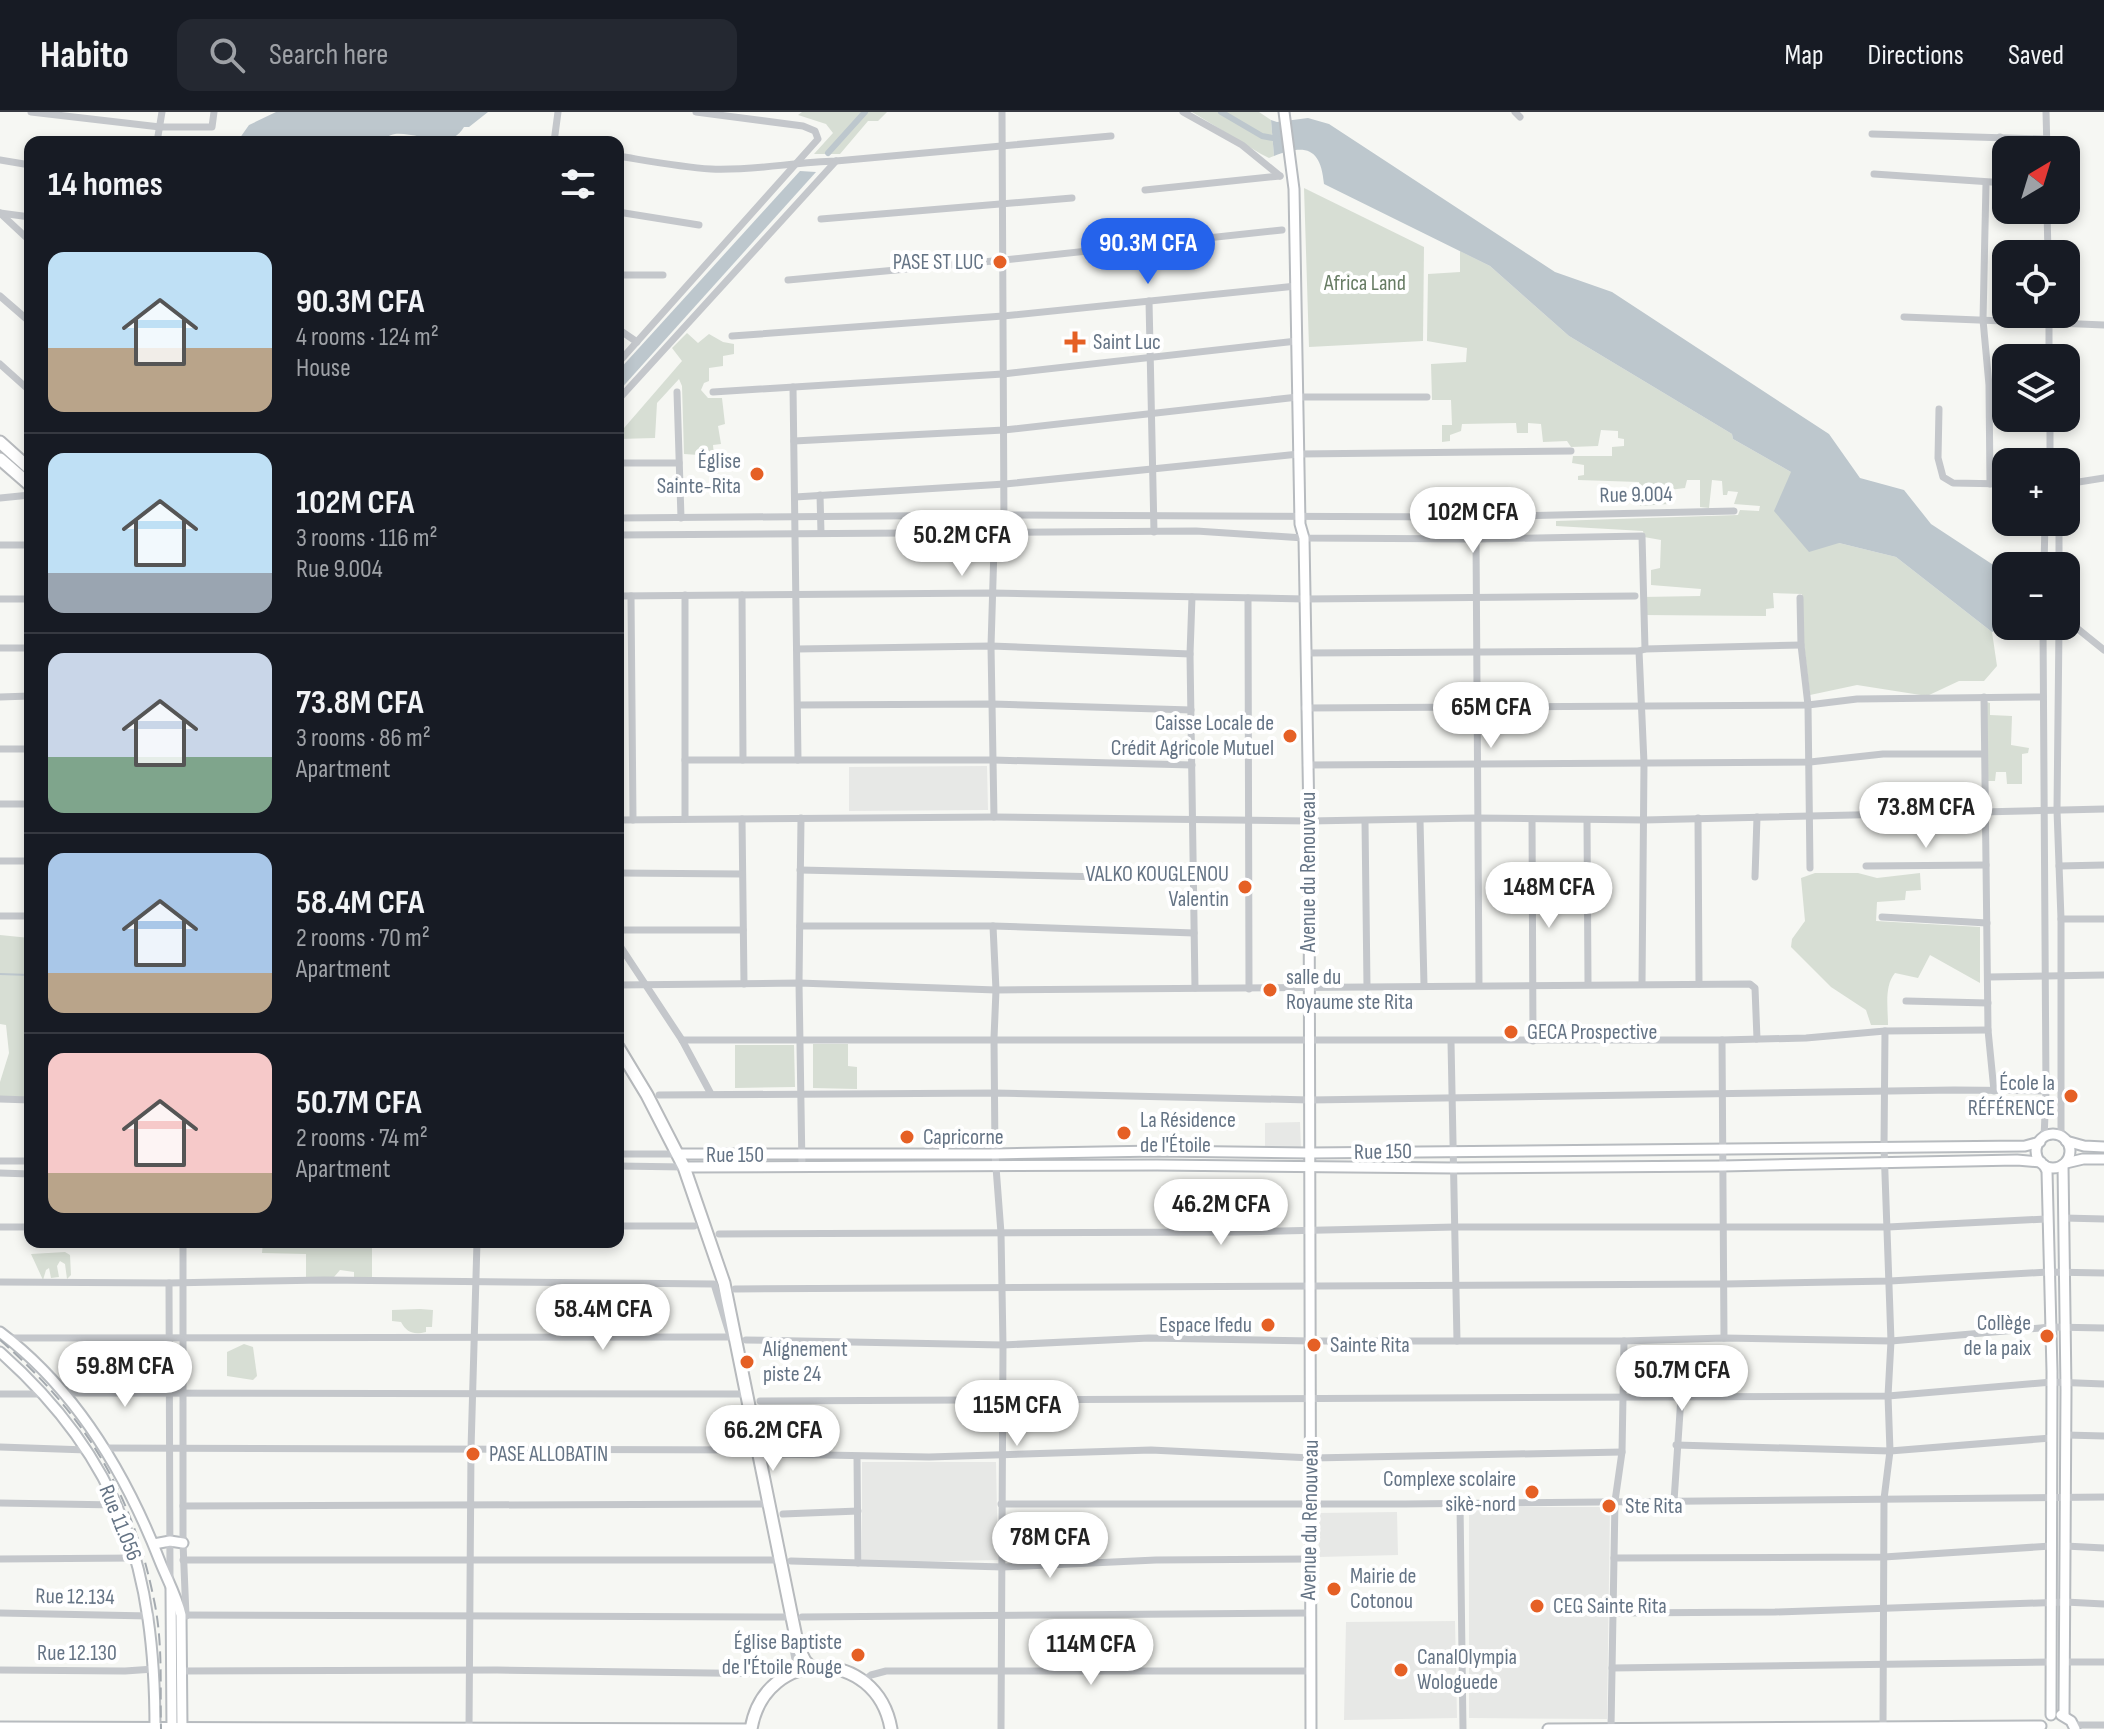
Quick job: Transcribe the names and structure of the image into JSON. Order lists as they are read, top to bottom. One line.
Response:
{"streets":{"main road":["Avenue du Renouveau","Rue 150","Rue 11.056"],"street":["Rue 9.004","Rue 12.134","Rue 12.130"]},"crossings":[["Rue 9.004","Avenue du Renouveau"],["Avenue du Renouveau","Rue 150"],["Rue 11.056","Rue 12.134"],["Rue 11.056","Rue 12.130"]],"parks":["Africa Land"],"places":{"other":["PASE ST LUC","Église Sainte-Rita","Caisse Locale de Crédit Agricole Mutuel","VALKO KOUGLENOU Valentin","salle du Royaume ste Rita","GECA Prospective","École la RÉFÉRENCE","La Résidence de l'Étoile","Capricorne","Espace Ifedu","Collège de la paix","Sainte Rita","Alignement piste 24","PASE ALLOBATIN","Complexe scolaire sikè-nord","Ste Rita","Mairie de Cotonou","CEG Sainte Rita","Église Baptiste de l'Étoile Rouge","CanalOlympia Wologuede"],"health":["Saint Luc"]},"north":"top right","page":{"header":"Habito","search":"Search here","nav":["Map","Directions","Saved"],"map_buttons":["+","−"],"heading":"14 homes","price":["90.3M CFA","102M CFA","50.2M CFA","65M CFA","73.8M CFA","148M CFA","46.2M CFA","58.4M CFA","59.8M CFA","50.7M CFA","115M CFA","66.2M CFA","78M CFA","114M CFA"],"list":[{"name":"90.3M CFA","note":"4 rooms · 124 m² · House"},{"name":"102M CFA","note":"3 rooms · 116 m² · Rue 9.004"},{"name":"73.8M CFA","note":"3 rooms · 86 m² · Apartment"},{"name":"58.4M CFA","note":"2 rooms · 70 m² · Apartment"},{"name":"50.7M CFA","note":"2 rooms · 74 m² · Apartment"}]}}
